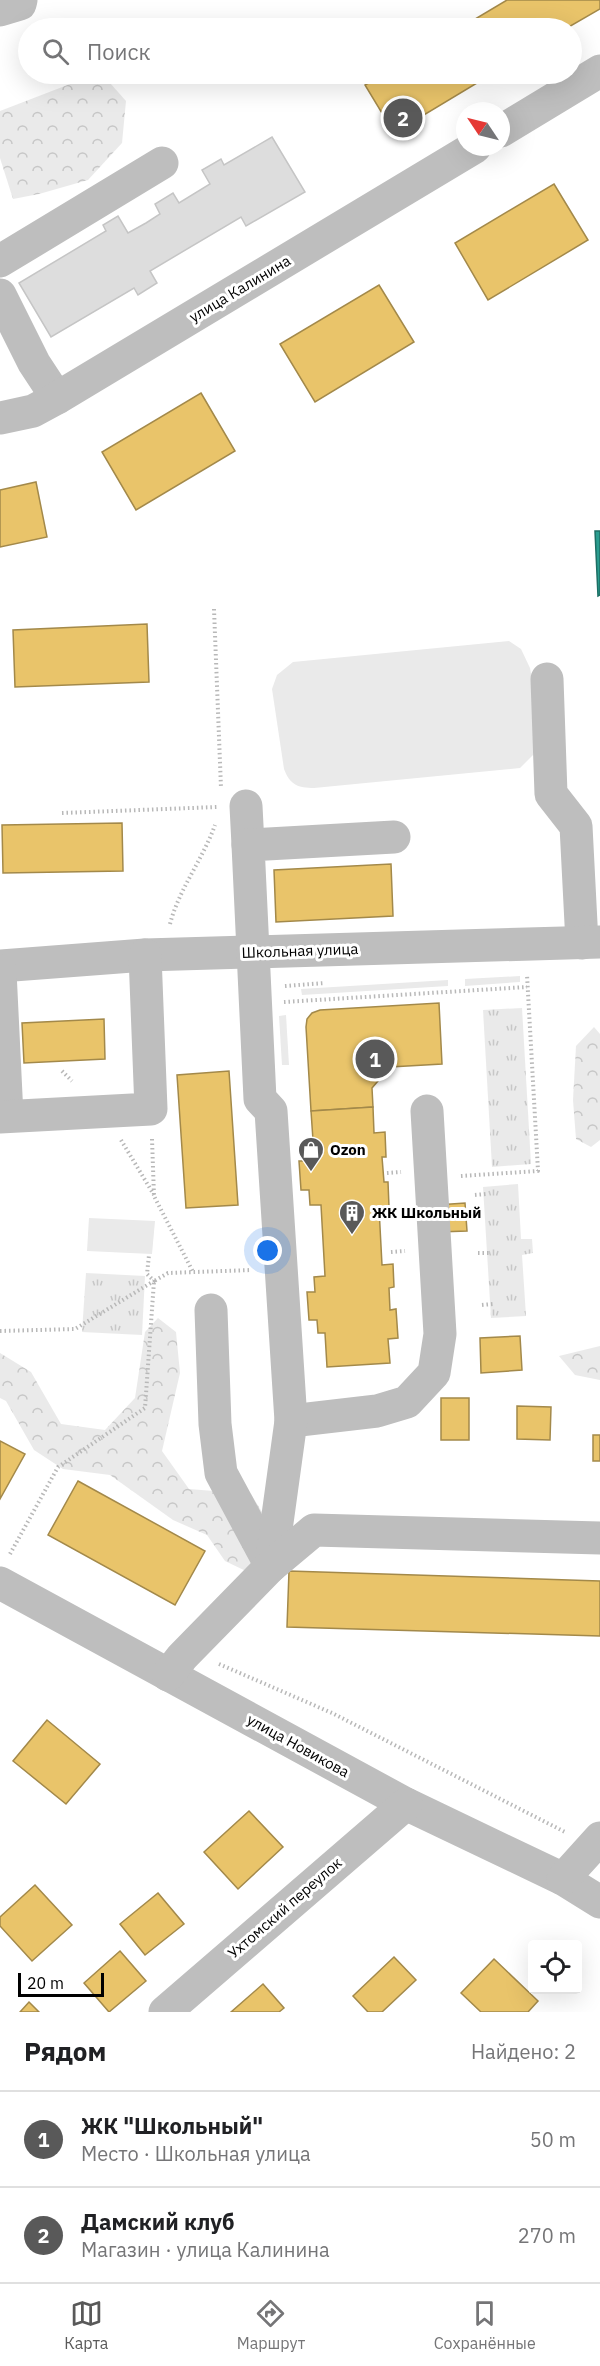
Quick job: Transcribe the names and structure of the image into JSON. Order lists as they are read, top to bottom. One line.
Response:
{"streets":{"street":["улица Калинина","Школьная улица","улица Новикова","Ухтомский переулок"]},"crossings":[["улица Новикова","Ухтомский переулок"]],"places":{"shop":["Ozon"],"building":["ЖК Школьный"]},"scale_bar":"20 m","north":"top left","page":{"search":"Поиск","pins":["2","1"],"scale":"20 m","heading":["Рядом","Найдено: 2"],"list":[{"mark":"1","name":"ЖК \"Школьный\"","note":"Место · Школьная улица","value":"50 m"},{"mark":"2","name":"Дамский клуб","note":"Магазин · улица Калинина","value":"270 m"}],"nav":["Карта","Маршрут","Сохранённые"]}}
